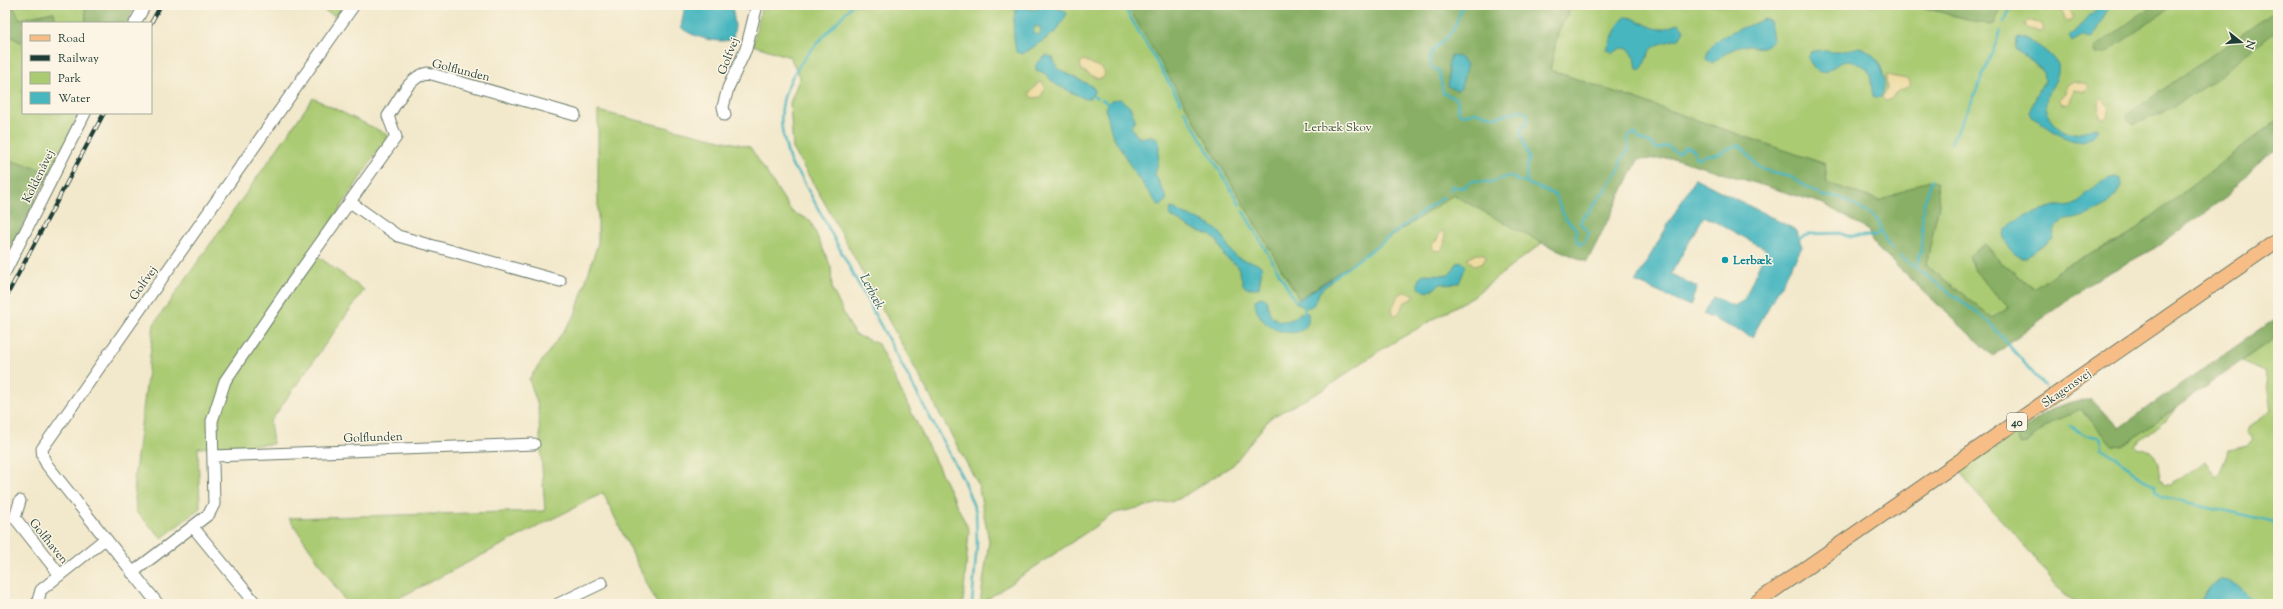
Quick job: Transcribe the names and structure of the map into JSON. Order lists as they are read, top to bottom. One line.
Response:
{"streets":{"main road":["Skagensvej","40"],"street":["Golfvej","Golflunden","Koldenåvej","Golfhaven"]},"crossings":[["Golfvej","Golfhaven"]],"water":["Lerbæk"],"parks":["Lerbæk Skov"],"places":["Lerbæk"],"legend":["Road","Railway","Park","Water"],"north":"right"}
